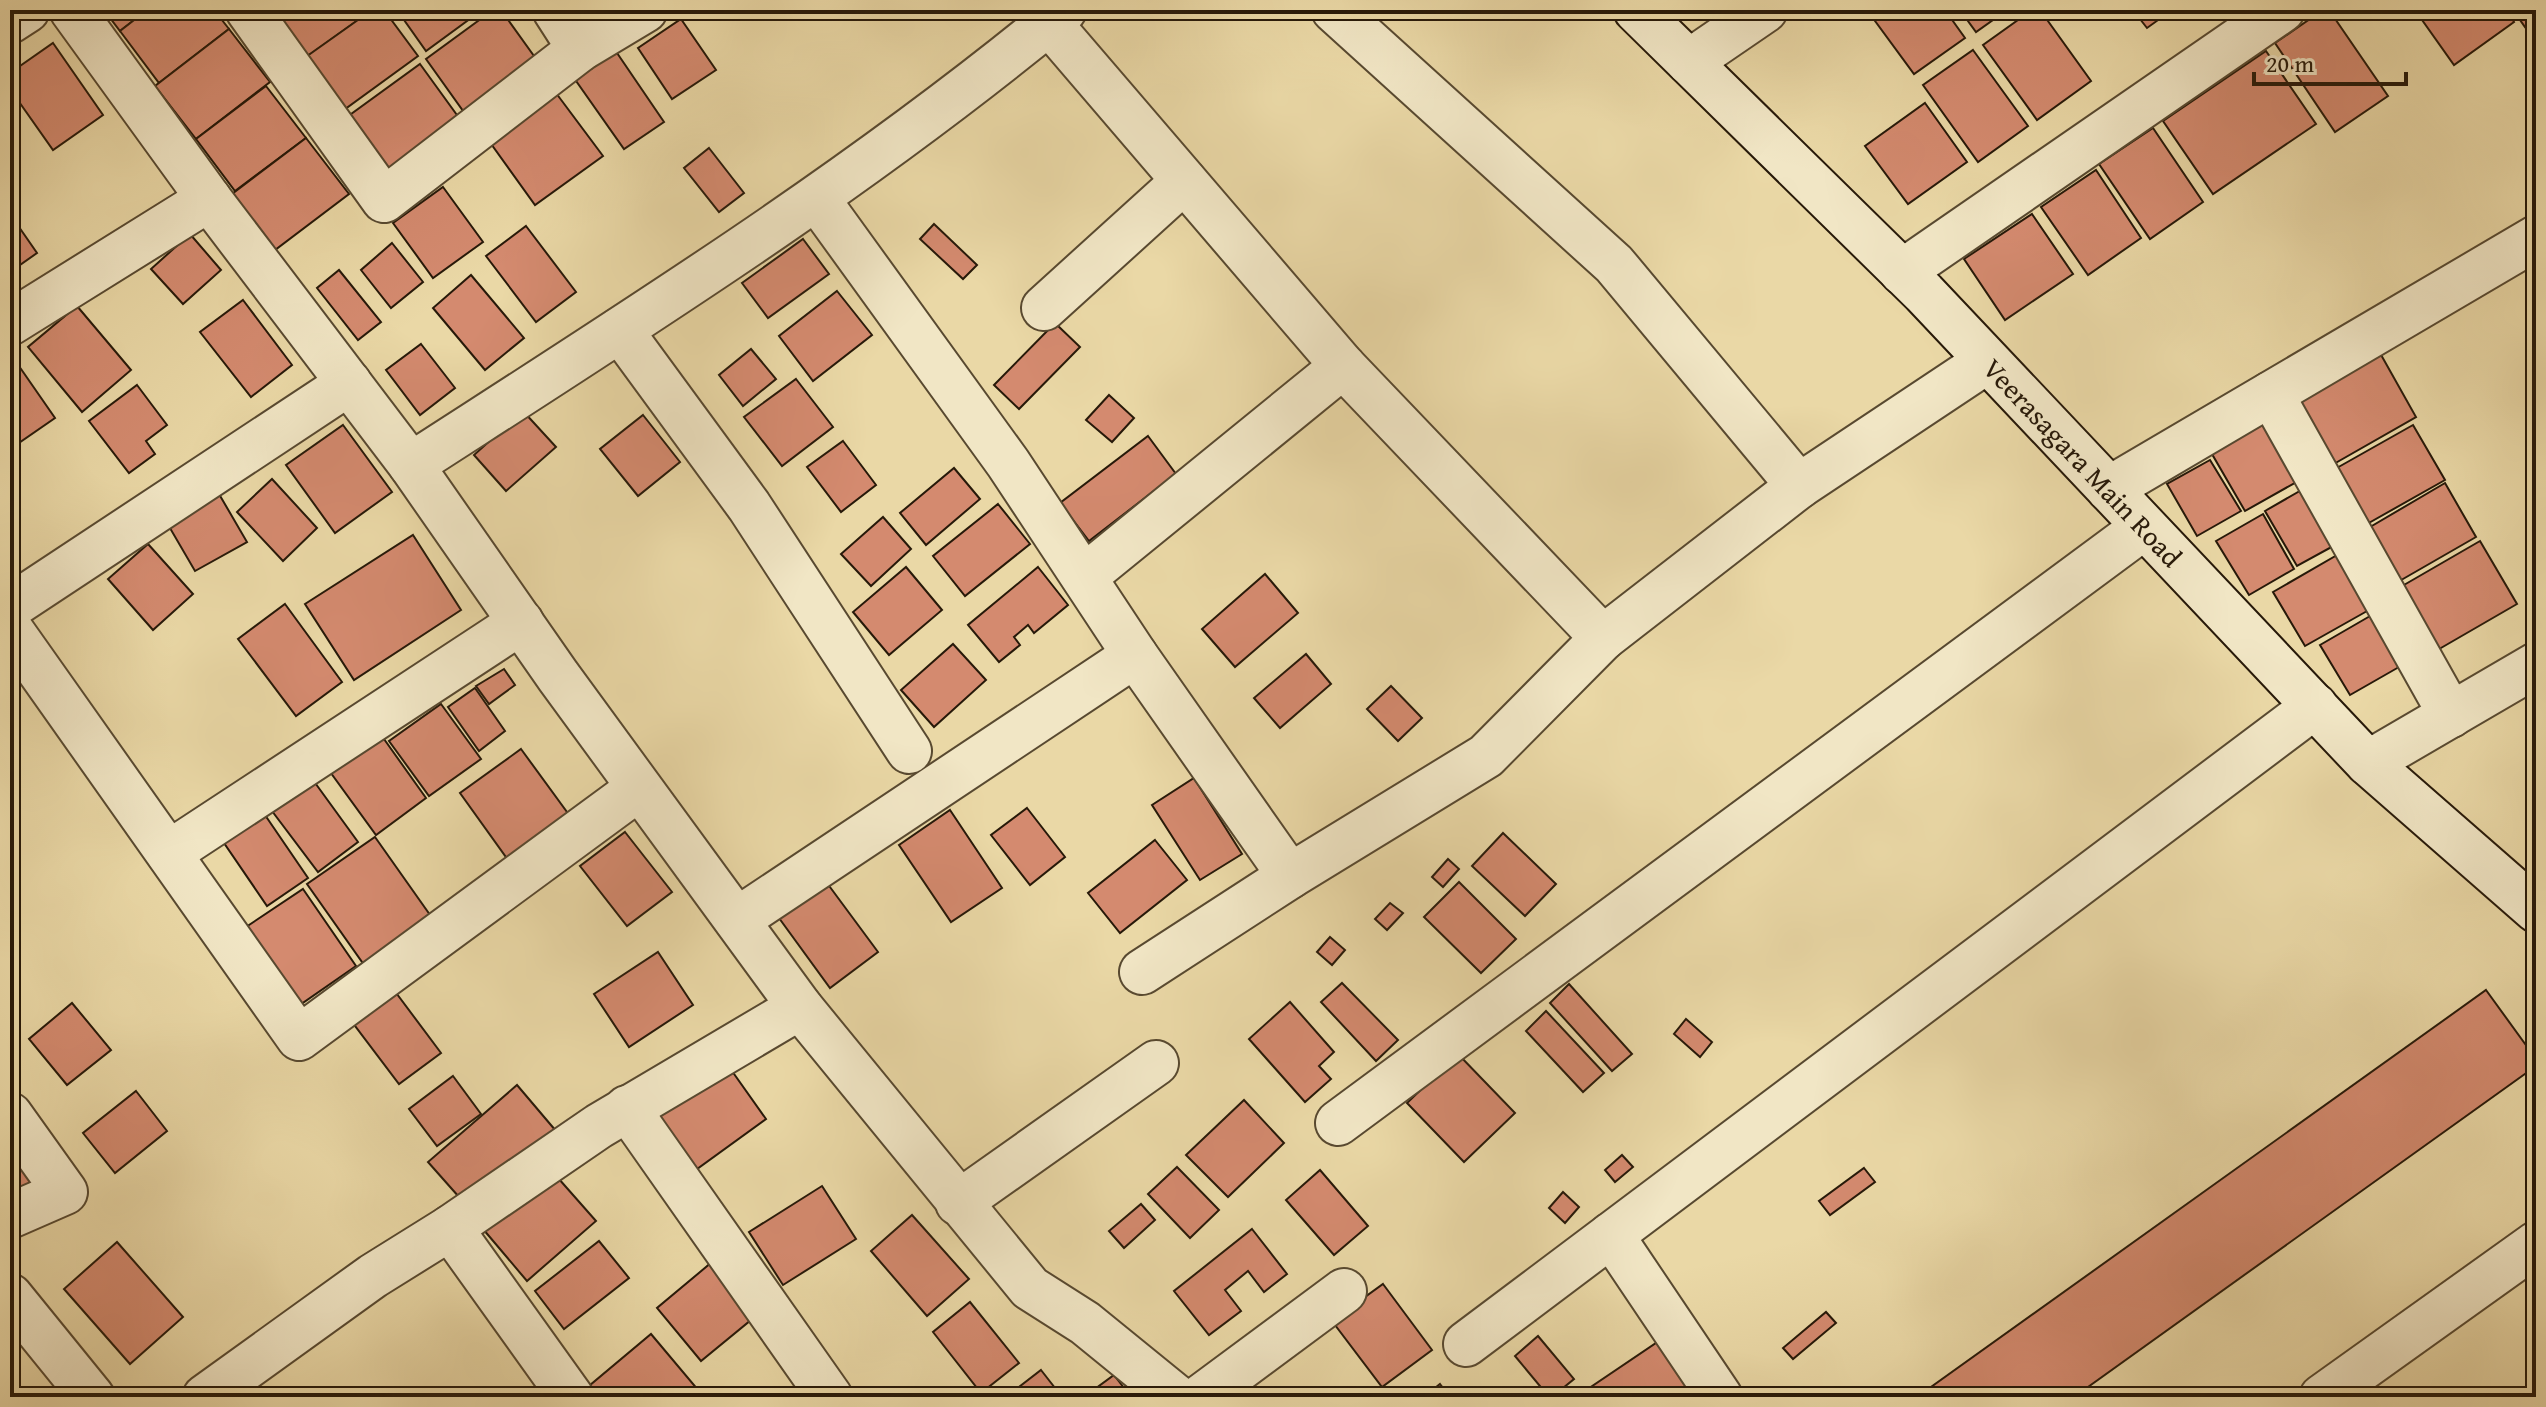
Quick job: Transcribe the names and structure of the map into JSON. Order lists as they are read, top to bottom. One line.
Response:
{"streets":{"street":["Veerasagara Main Road"]},"scale_bar":"20 m"}
